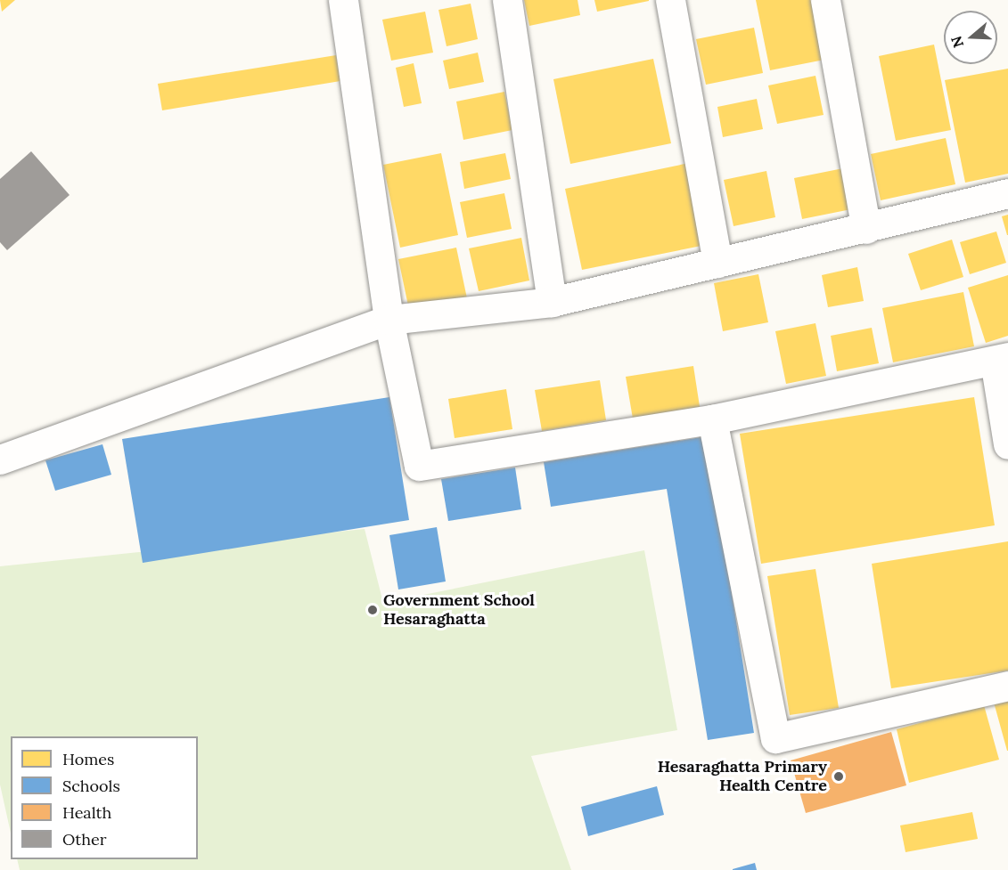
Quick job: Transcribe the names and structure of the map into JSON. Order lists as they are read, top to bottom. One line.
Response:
{"places":["Government School Hesaraghatta","Hesaraghatta Primary Health Centre"],"legend":["Homes","Schools","Health","Other"],"north":"left"}
